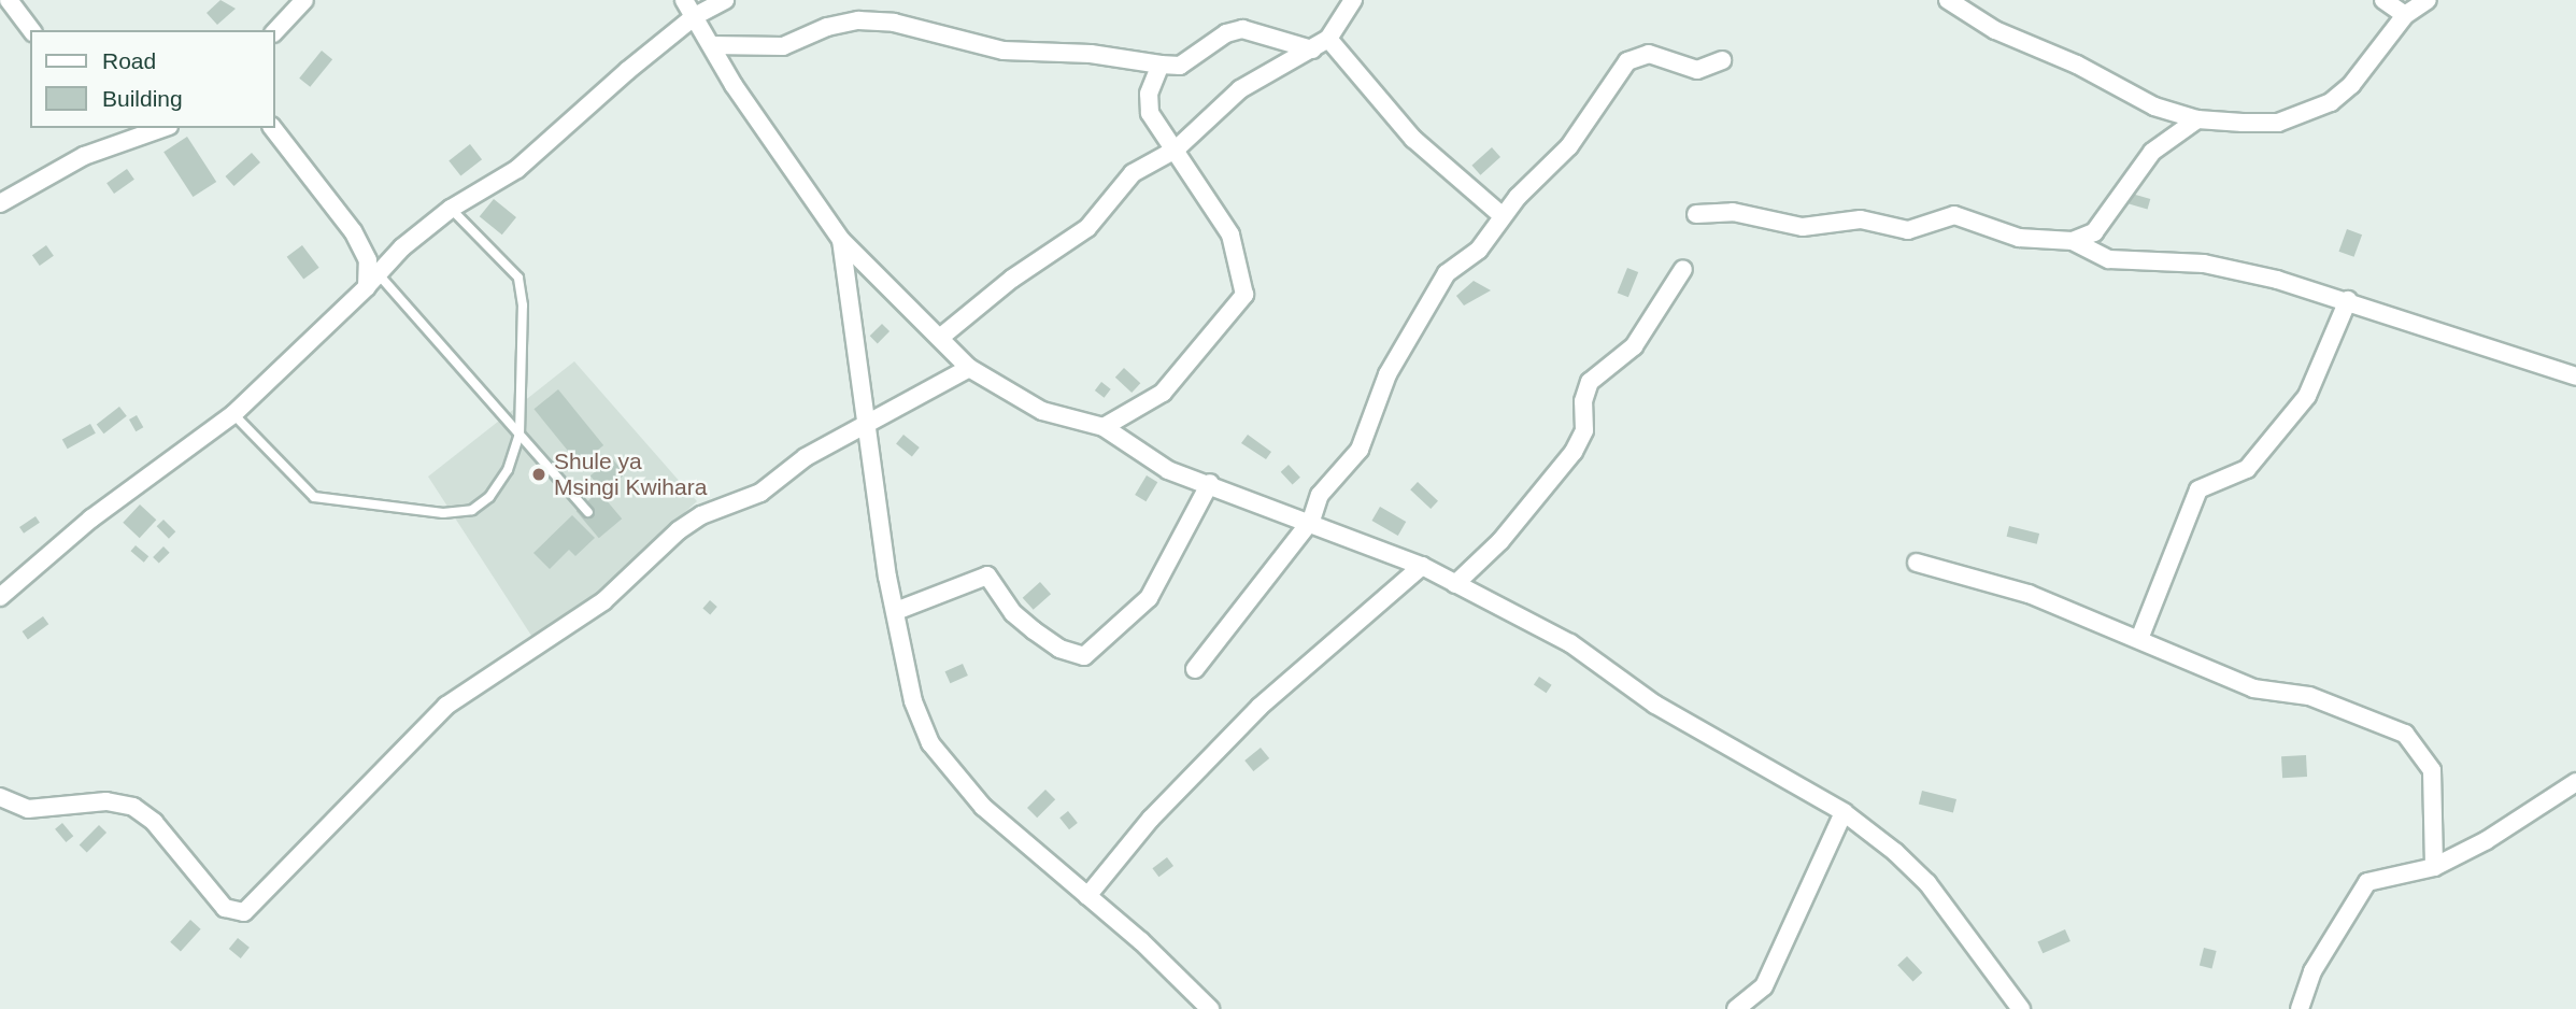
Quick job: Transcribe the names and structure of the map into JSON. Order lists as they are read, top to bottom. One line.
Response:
{"places":["Shule ya Msingi Kwihara"],"legend":["Road","Building"]}
